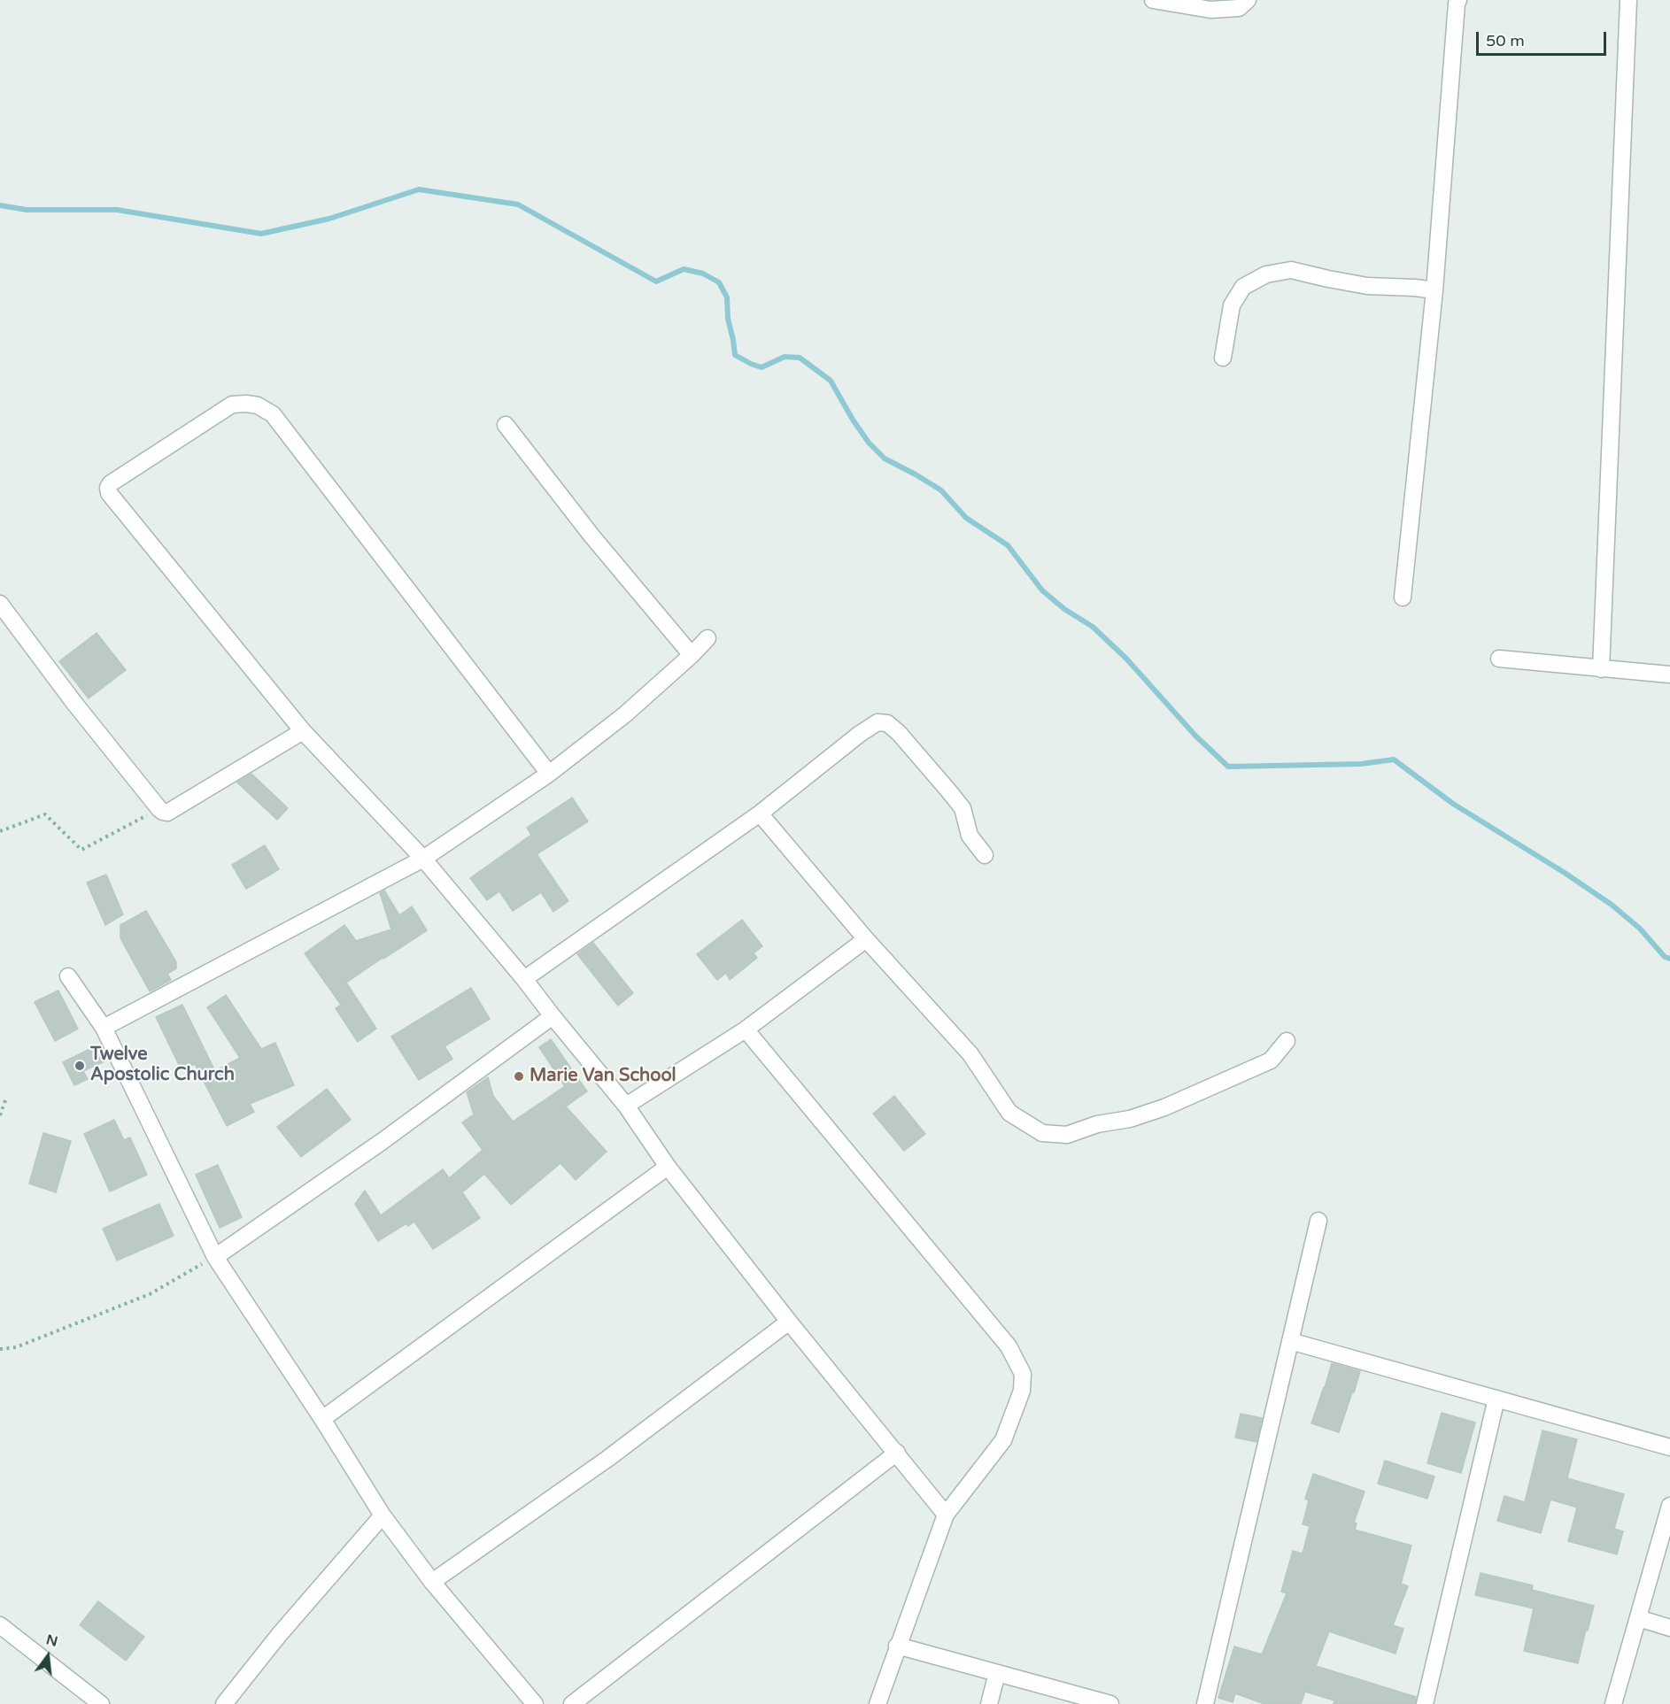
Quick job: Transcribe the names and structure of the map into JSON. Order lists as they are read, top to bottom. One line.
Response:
{"places":["Twelve Apostolic Church","Marie Van School"],"scale_bar":"50 m","north":"top"}
